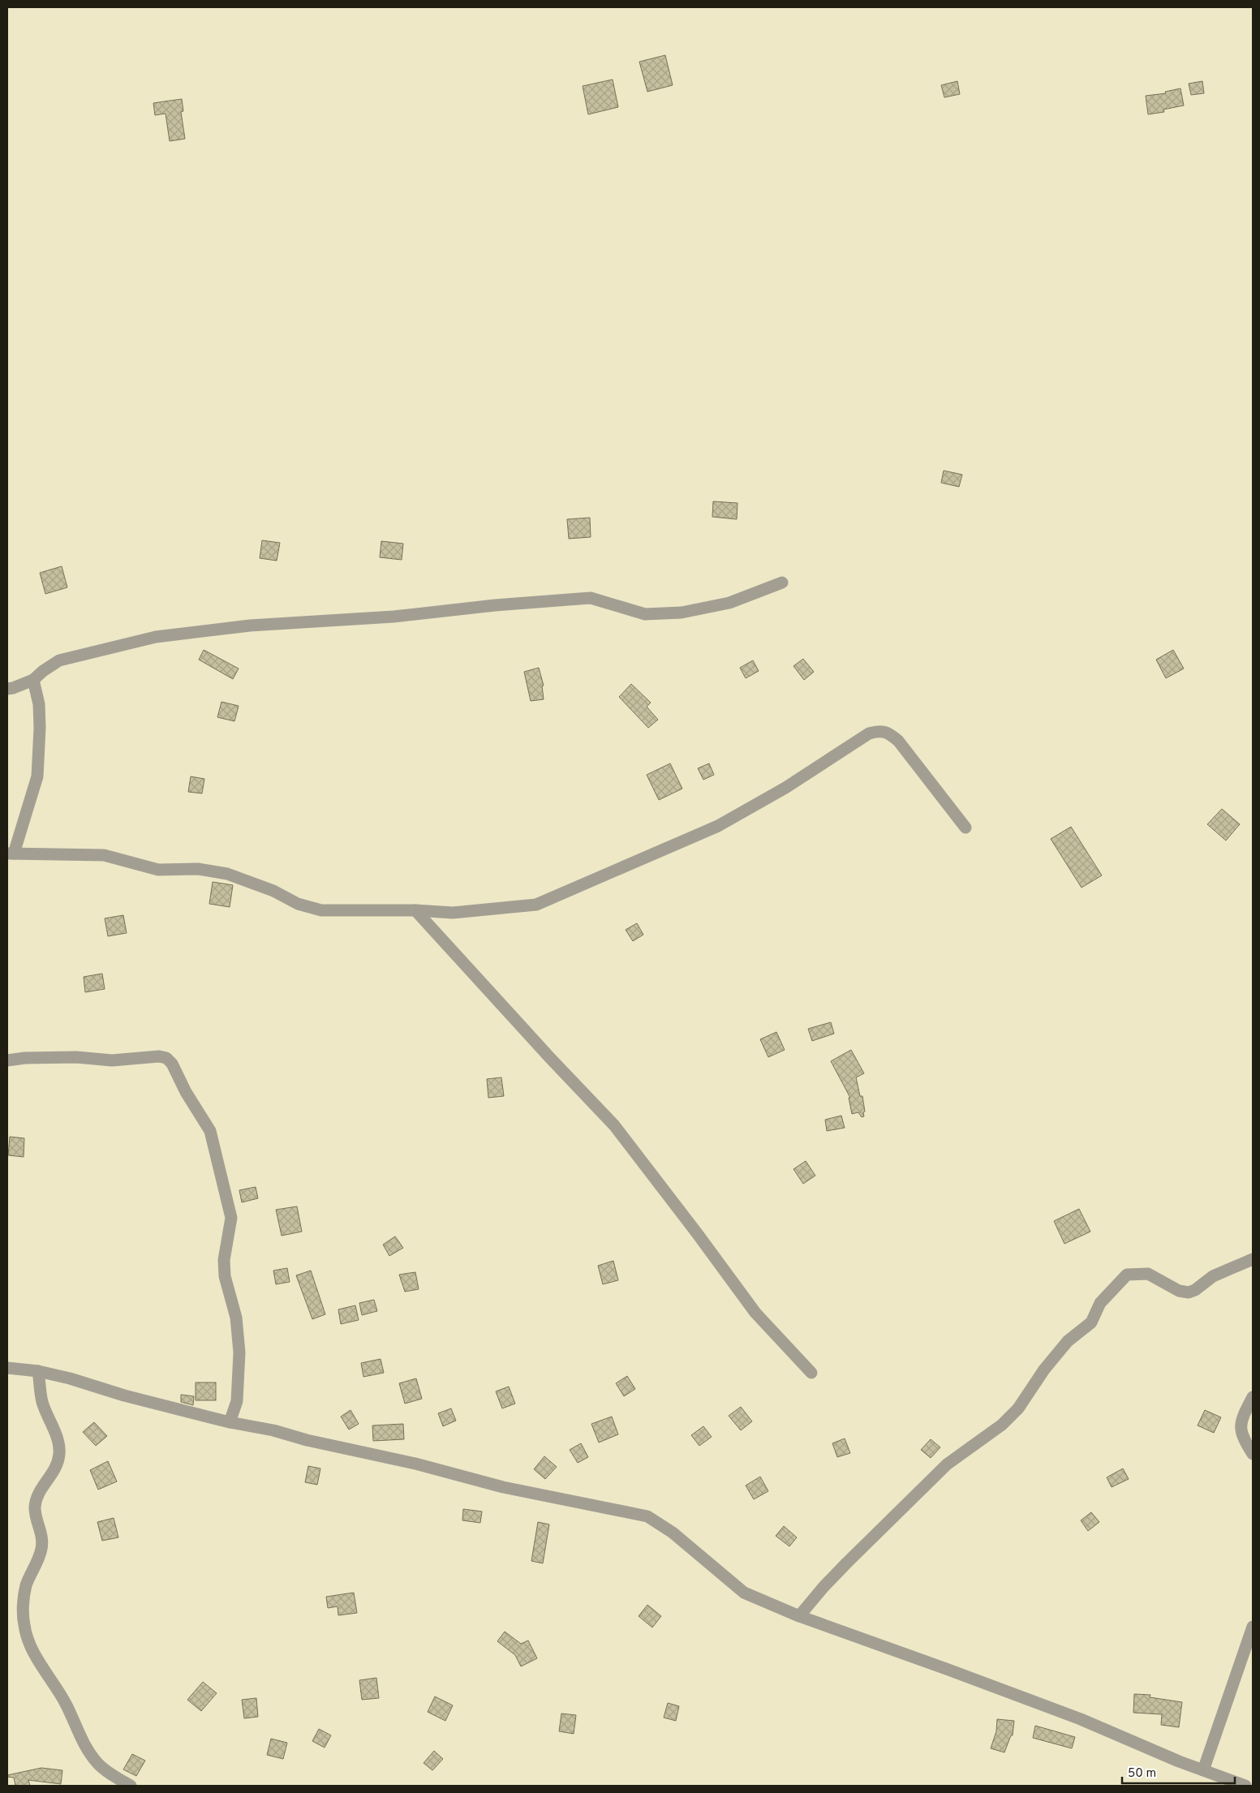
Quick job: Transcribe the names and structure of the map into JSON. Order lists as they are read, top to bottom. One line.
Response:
{"scale_bar":"50 m"}
